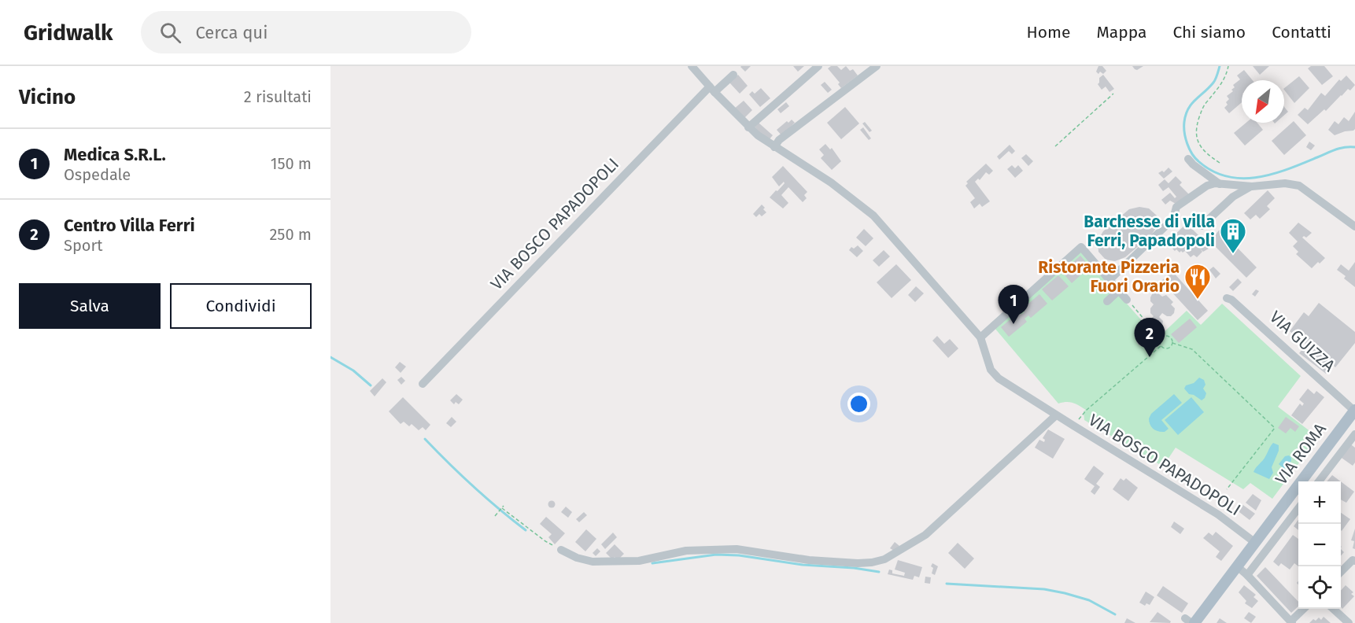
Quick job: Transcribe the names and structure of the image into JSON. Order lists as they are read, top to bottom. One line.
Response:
{"streets":{"main road":["VIA ROMA"],"street":["VIA BOSCO PAPADOPOLI","VIA GUIZZA"]},"crossings":[["VIA BOSCO PAPADOPOLI","VIA ROMA"],["VIA GUIZZA","VIA ROMA"]],"places":{"building":["Barchesse di villa Ferri, Papadopoli"],"restaurant":["Ristorante Pizzeria Fuori Orario"]},"north":"bottom left","page":{"header":"Gridwalk","search":"Cerca qui","nav":["Home","Mappa","Chi siamo","Contatti"],"heading":["Vicino","2 risultati"],"list":[{"mark":"1","name":"Medica S.R.L.","note":"Ospedale","value":"150 m"},{"mark":"2","name":"Centro Villa Ferri","note":"Sport","value":"250 m"}],"buttons":["Salva","Condividi"],"pins":["1","2"],"map_buttons":["+","−"]}}
